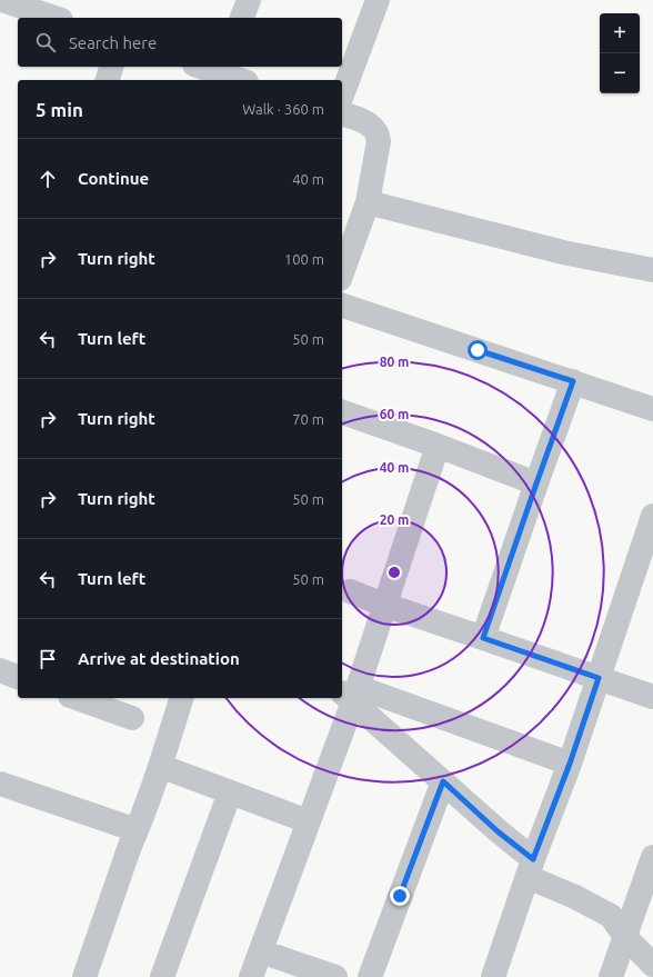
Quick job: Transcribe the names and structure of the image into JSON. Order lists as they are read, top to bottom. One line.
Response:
{"page":{"map_buttons":["+","−"],"search":"Search here","heading":["5 min","Walk · 360 m"],"list":[["Continue","40 m"],["Turn right","100 m"],["Turn left","50 m"],["Turn right","70 m"],["Turn right","50 m"],["Turn left","50 m"],"Arrive at destination"]},"rings":["80 m","60 m","40 m","20 m"]}
